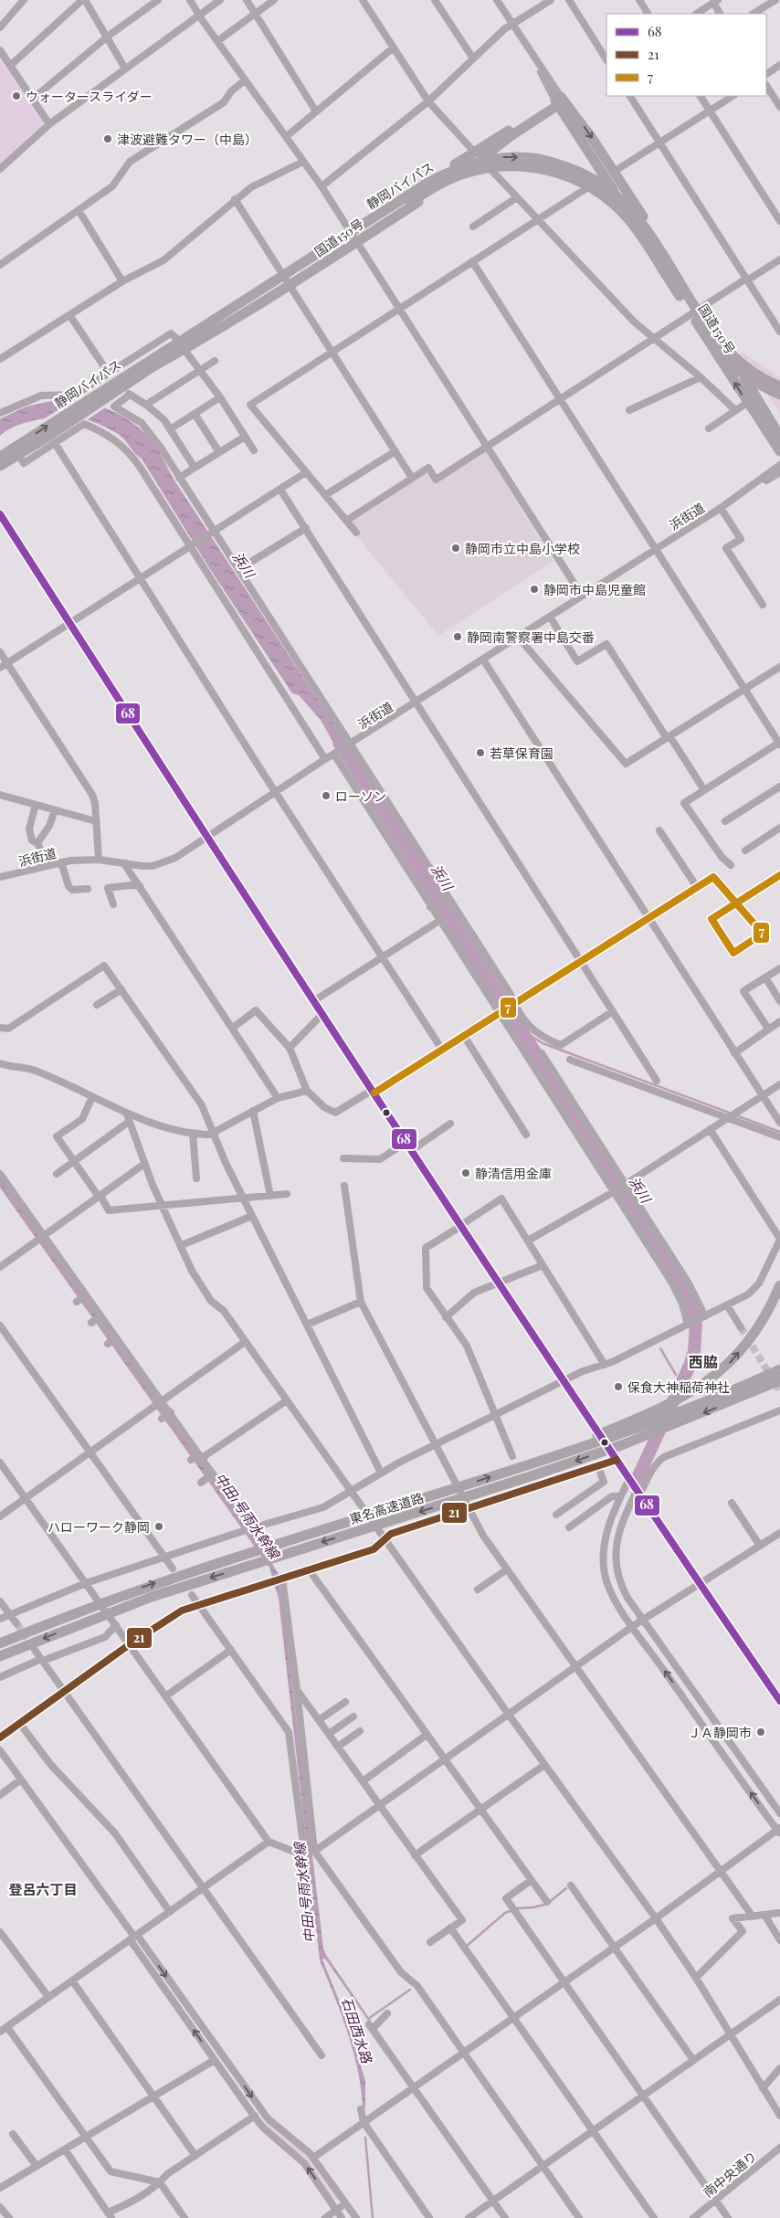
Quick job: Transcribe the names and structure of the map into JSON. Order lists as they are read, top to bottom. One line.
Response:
{"streets":{"highway":["静岡バイパス","国道150号","東名高速道路"],"street":["浜街道","南中央通り"]},"crossings":[["静岡バイパス","国道150号"]],"one_way":["静岡バイパス"],"districts":["西脇","登呂六丁目"],"water":["浜川","中田1号雨水幹線","石田西水路"],"places":["ウォータースライダー","津波避難タワー（中島）","静岡市立中島小学校","静岡市中島児童館","静岡南警察署中島交番","若草保育園","ローソン","静清信用金庫","保食大神稲荷神社","ハローワーク静岡","ＪＡ静岡市"],"lines":["transit line 68","transit line 7","transit line 21"],"legend":["68","21","7"]}
